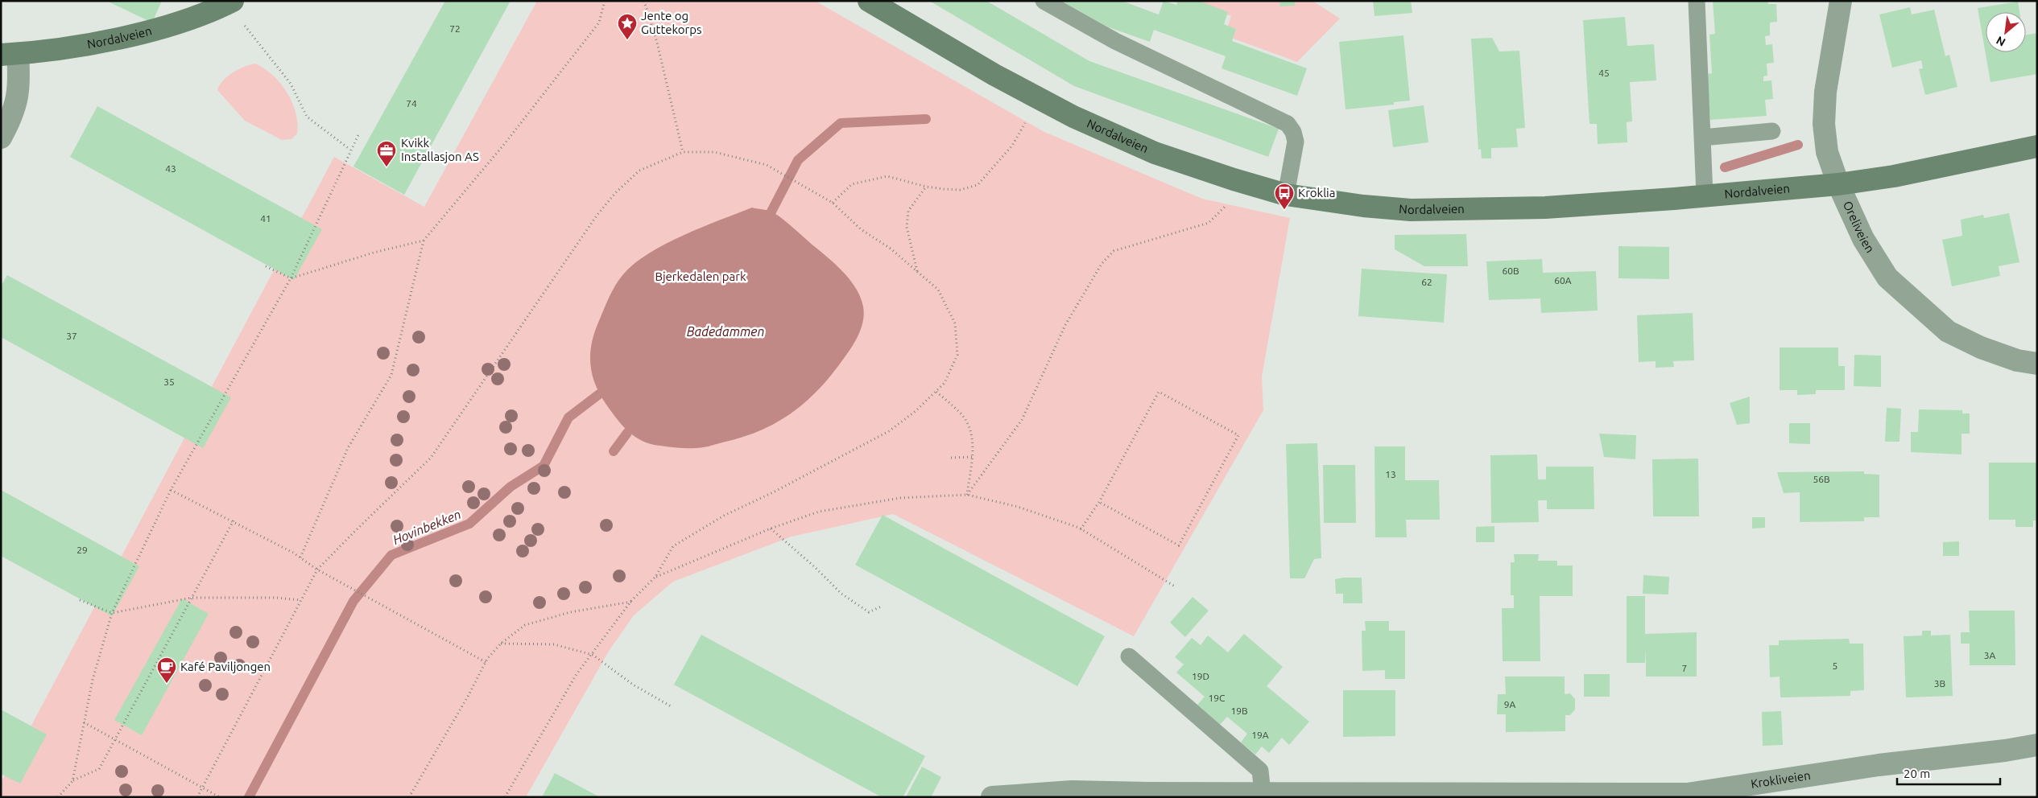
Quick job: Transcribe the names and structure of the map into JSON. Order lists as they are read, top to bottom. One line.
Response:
{"streets":{"street":["Nordalveien","Oreliveien","Krokliveien"]},"crossings":[["Nordalveien","Oreliveien"]],"water":["Badedammen","Hovinbekken"],"parks":["Bjerkedalen park"],"places":{"place":["Jente og Guttekorps"],"office":["Kvikk Installasjon AS"],"bus stop":["Kroklia"],"cafe":["Kafé Paviljongen"]},"house_numbers":["72","45","74","43","41","60B","60A","62","37","35","13","56B","29","3A","5","7","19D","3B","19C","9A","19B","19A"],"scale_bar":"20 m","north":"bottom left"}
